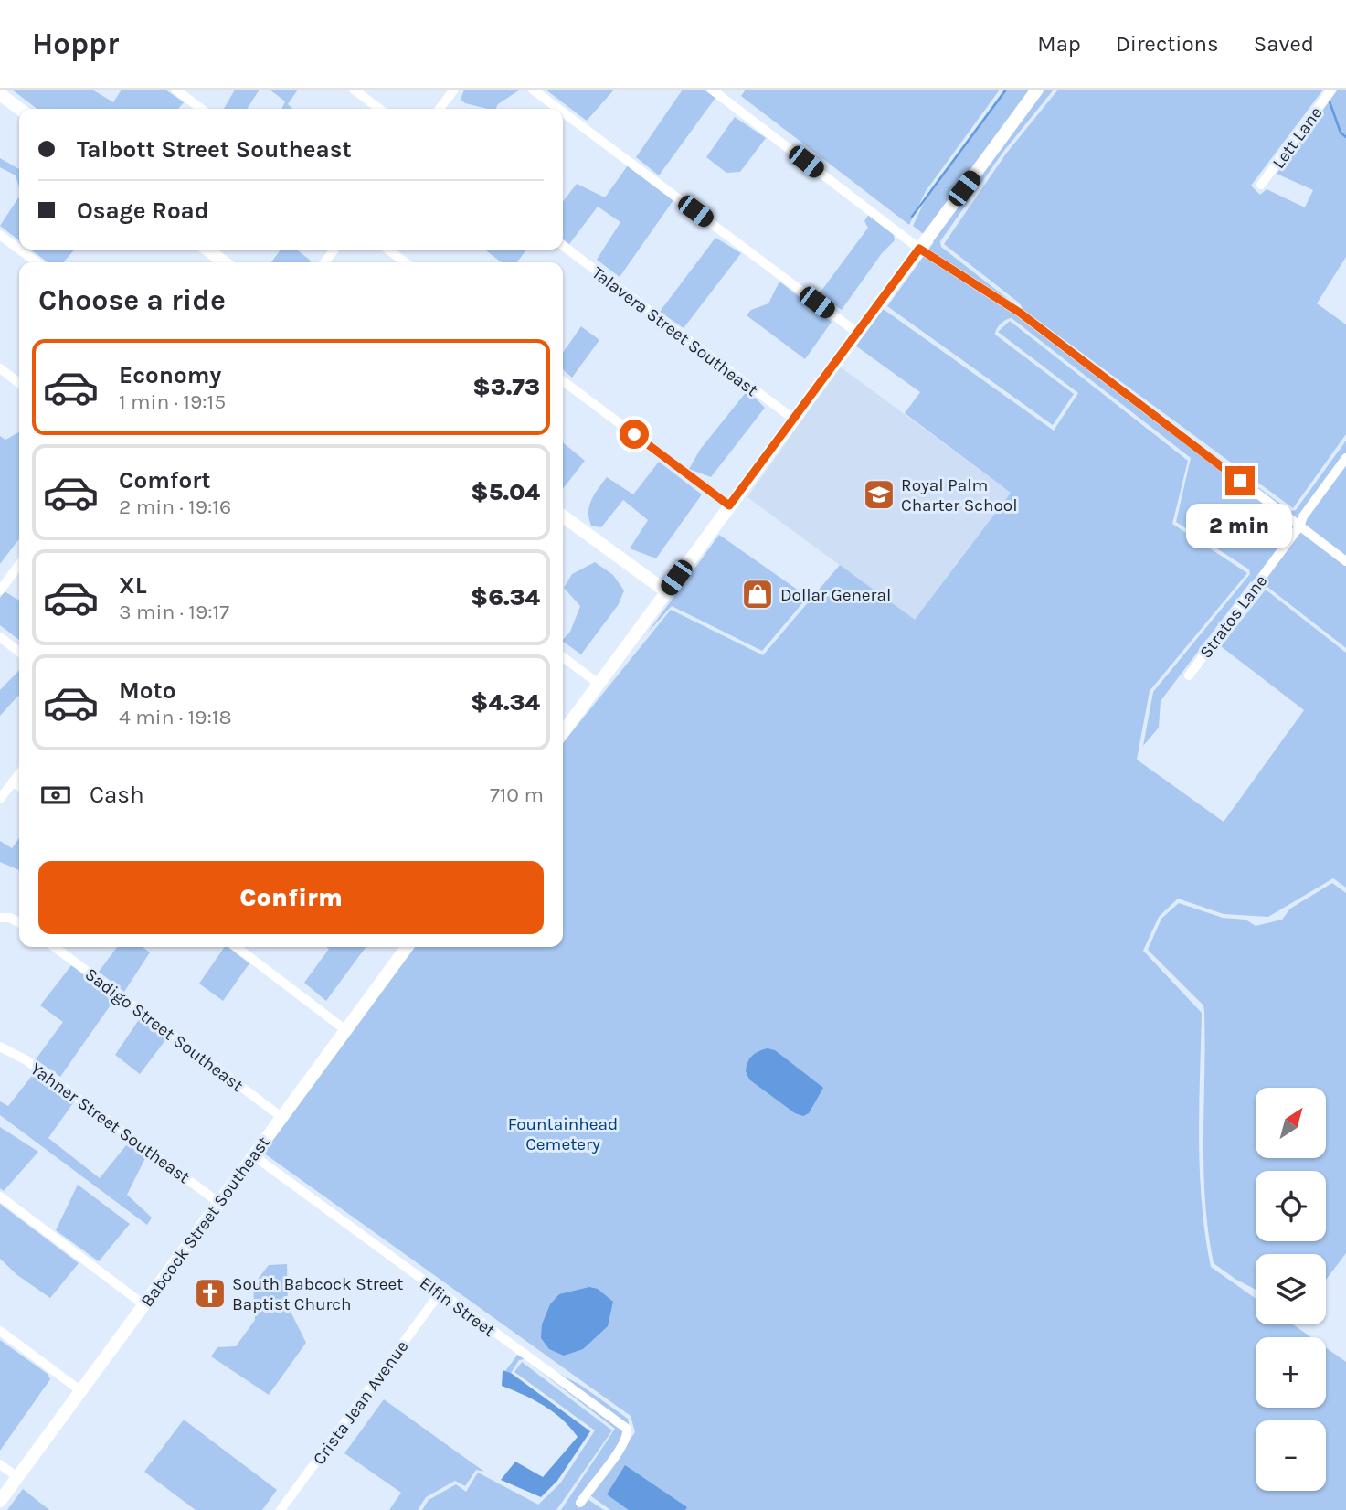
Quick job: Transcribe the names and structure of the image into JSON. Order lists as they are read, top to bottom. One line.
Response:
{"streets":{"main road":["Babcock Street Southeast"],"street":["Lett Lane","Talavera Street Southeast","Stratos Lane","Sadigo Street Southeast","Yahner Street Southeast","Elfin Street","Crista Jean Avenue"]},"crossings":[["Sadigo Street Southeast","Babcock Street Southeast"],["Yahner Street Southeast","Babcock Street Southeast"],["Babcock Street Southeast","Elfin Street"],["Elfin Street","Crista Jean Avenue"]],"parks":["Fountainhead Cemetery"],"places":{"school or university":["Royal Palm Charter School"],"shop":["Dollar General"],"church":["South Babcock Street Baptist Church"]},"north":"top right","page":{"header":"Hoppr","nav":["Map","Directions","Saved"],"banner":["Talbott Street Southeast","Osage Road"],"heading":"Choose a ride","list":[{"name":"Economy","note":"1 min · 19:15","value":"$3.73"},{"name":"Comfort","note":"2 min · 19:16","value":"$5.04"},{"name":"XL","note":"3 min · 19:17","value":"$6.34"},{"name":"Moto","note":"4 min · 19:18","value":"$4.34"}],"bubble":"2 min","pay":["Cash","710 m"],"buttons":"Confirm","map_buttons":["+","−"]}}
